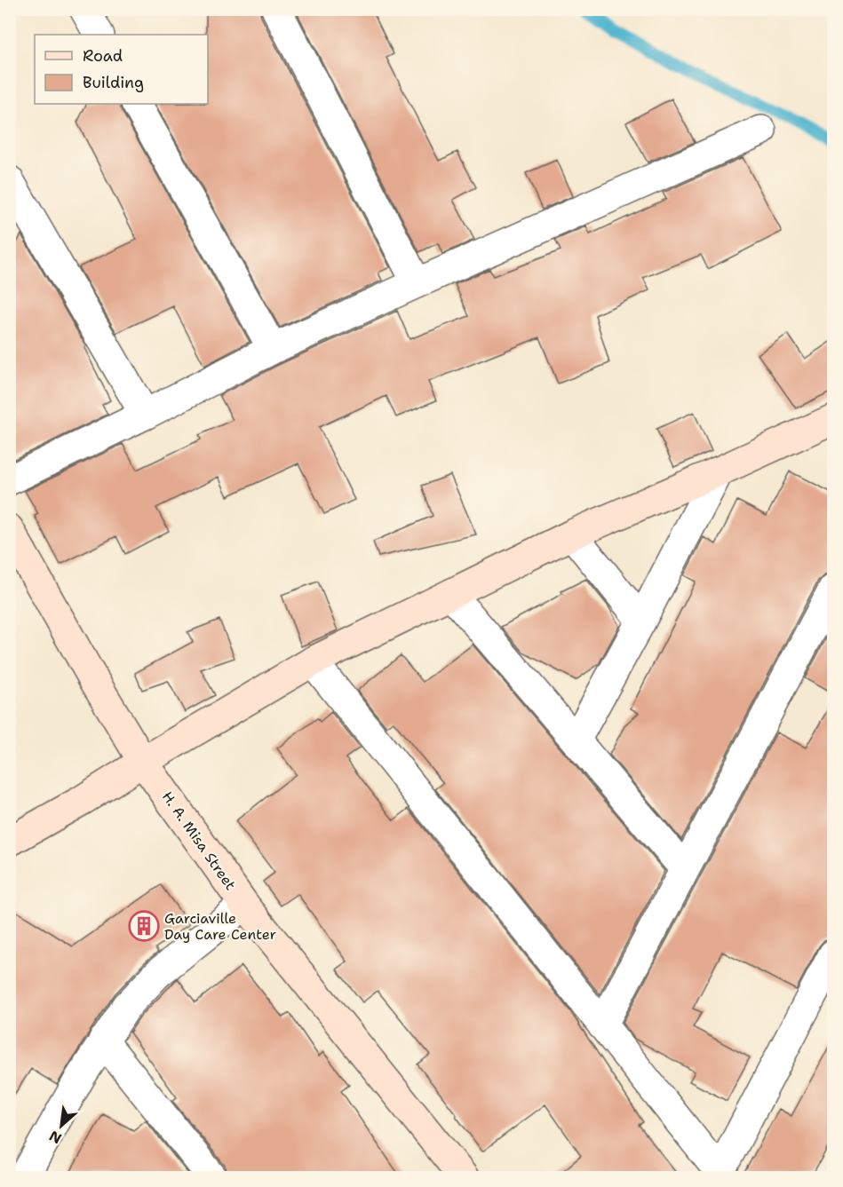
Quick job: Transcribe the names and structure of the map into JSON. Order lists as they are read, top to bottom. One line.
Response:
{"streets":{"street":["H. A. Misa Street"]},"places":{"building":["Garciaville Day Care Center"]},"legend":["Road","Building"],"north":"bottom left"}
